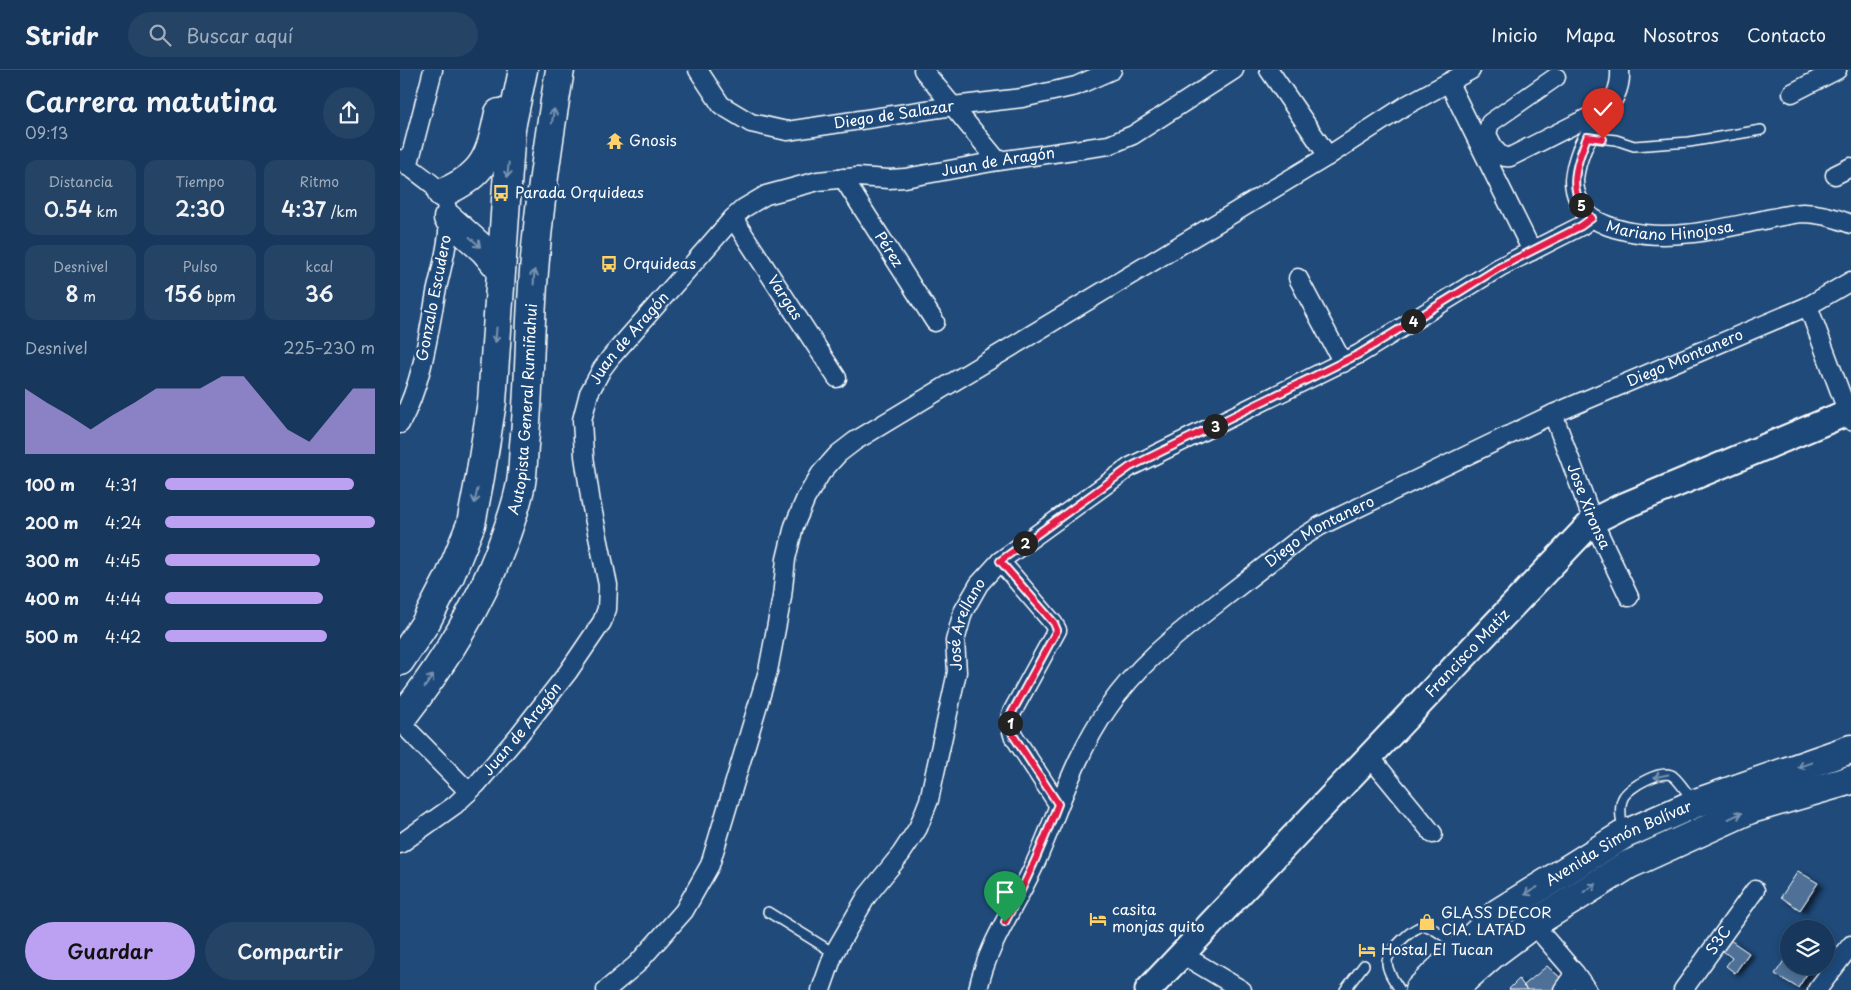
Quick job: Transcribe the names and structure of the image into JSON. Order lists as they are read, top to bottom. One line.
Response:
{"streets":{"highway":["Autopista General Rumiñahui","Avenida Simón Bolívar"],"street":["Diego de Salazar","Juan de Aragón","Mariano Hinojosa","Pérez","Gonzalo Escudero","Vargas","Diego Montanero","Jose Xironsa","José Arellano","Francisco Matiz","S3C"]},"crossings":[["Juan de Aragón","Pérez"],["Juan de Aragón","Vargas"],["Mariano Hinojosa","José Arellano"],["Diego Montanero","Jose Xironsa"],["Jose Xironsa","Francisco Matiz"]],"places":{"temple":["Gnosis"],"bus stop":["Parada Orquideas","Orquideas"],"hotel":["casita monjas quito","Hostal El Tucan"],"shop":["GLASS DECOR CIA. LATAD"]},"page":{"header":"Stridr","search":"Buscar aquí","nav":["Inicio","Mapa","Nosotros","Contacto"],"heading":["Carrera matutina","09:13"],"stats":[["Distancia","0.54 km"],["Tiempo","2:30"],["Ritmo","4:37 /km"],["Desnivel","8 m"],["Pulso","156 bpm"],["kcal","36"]],"pins":["5","4","3","2","1"],"chart":["Desnivel","225–230 m"],"list":[{"name":"100 m","note":"4:31"},{"name":"200 m","note":"4:24"},{"name":"300 m","note":"4:45"},{"name":"400 m","note":"4:44"},{"name":"500 m","note":"4:42"}],"buttons":["Guardar","Compartir"]}}
